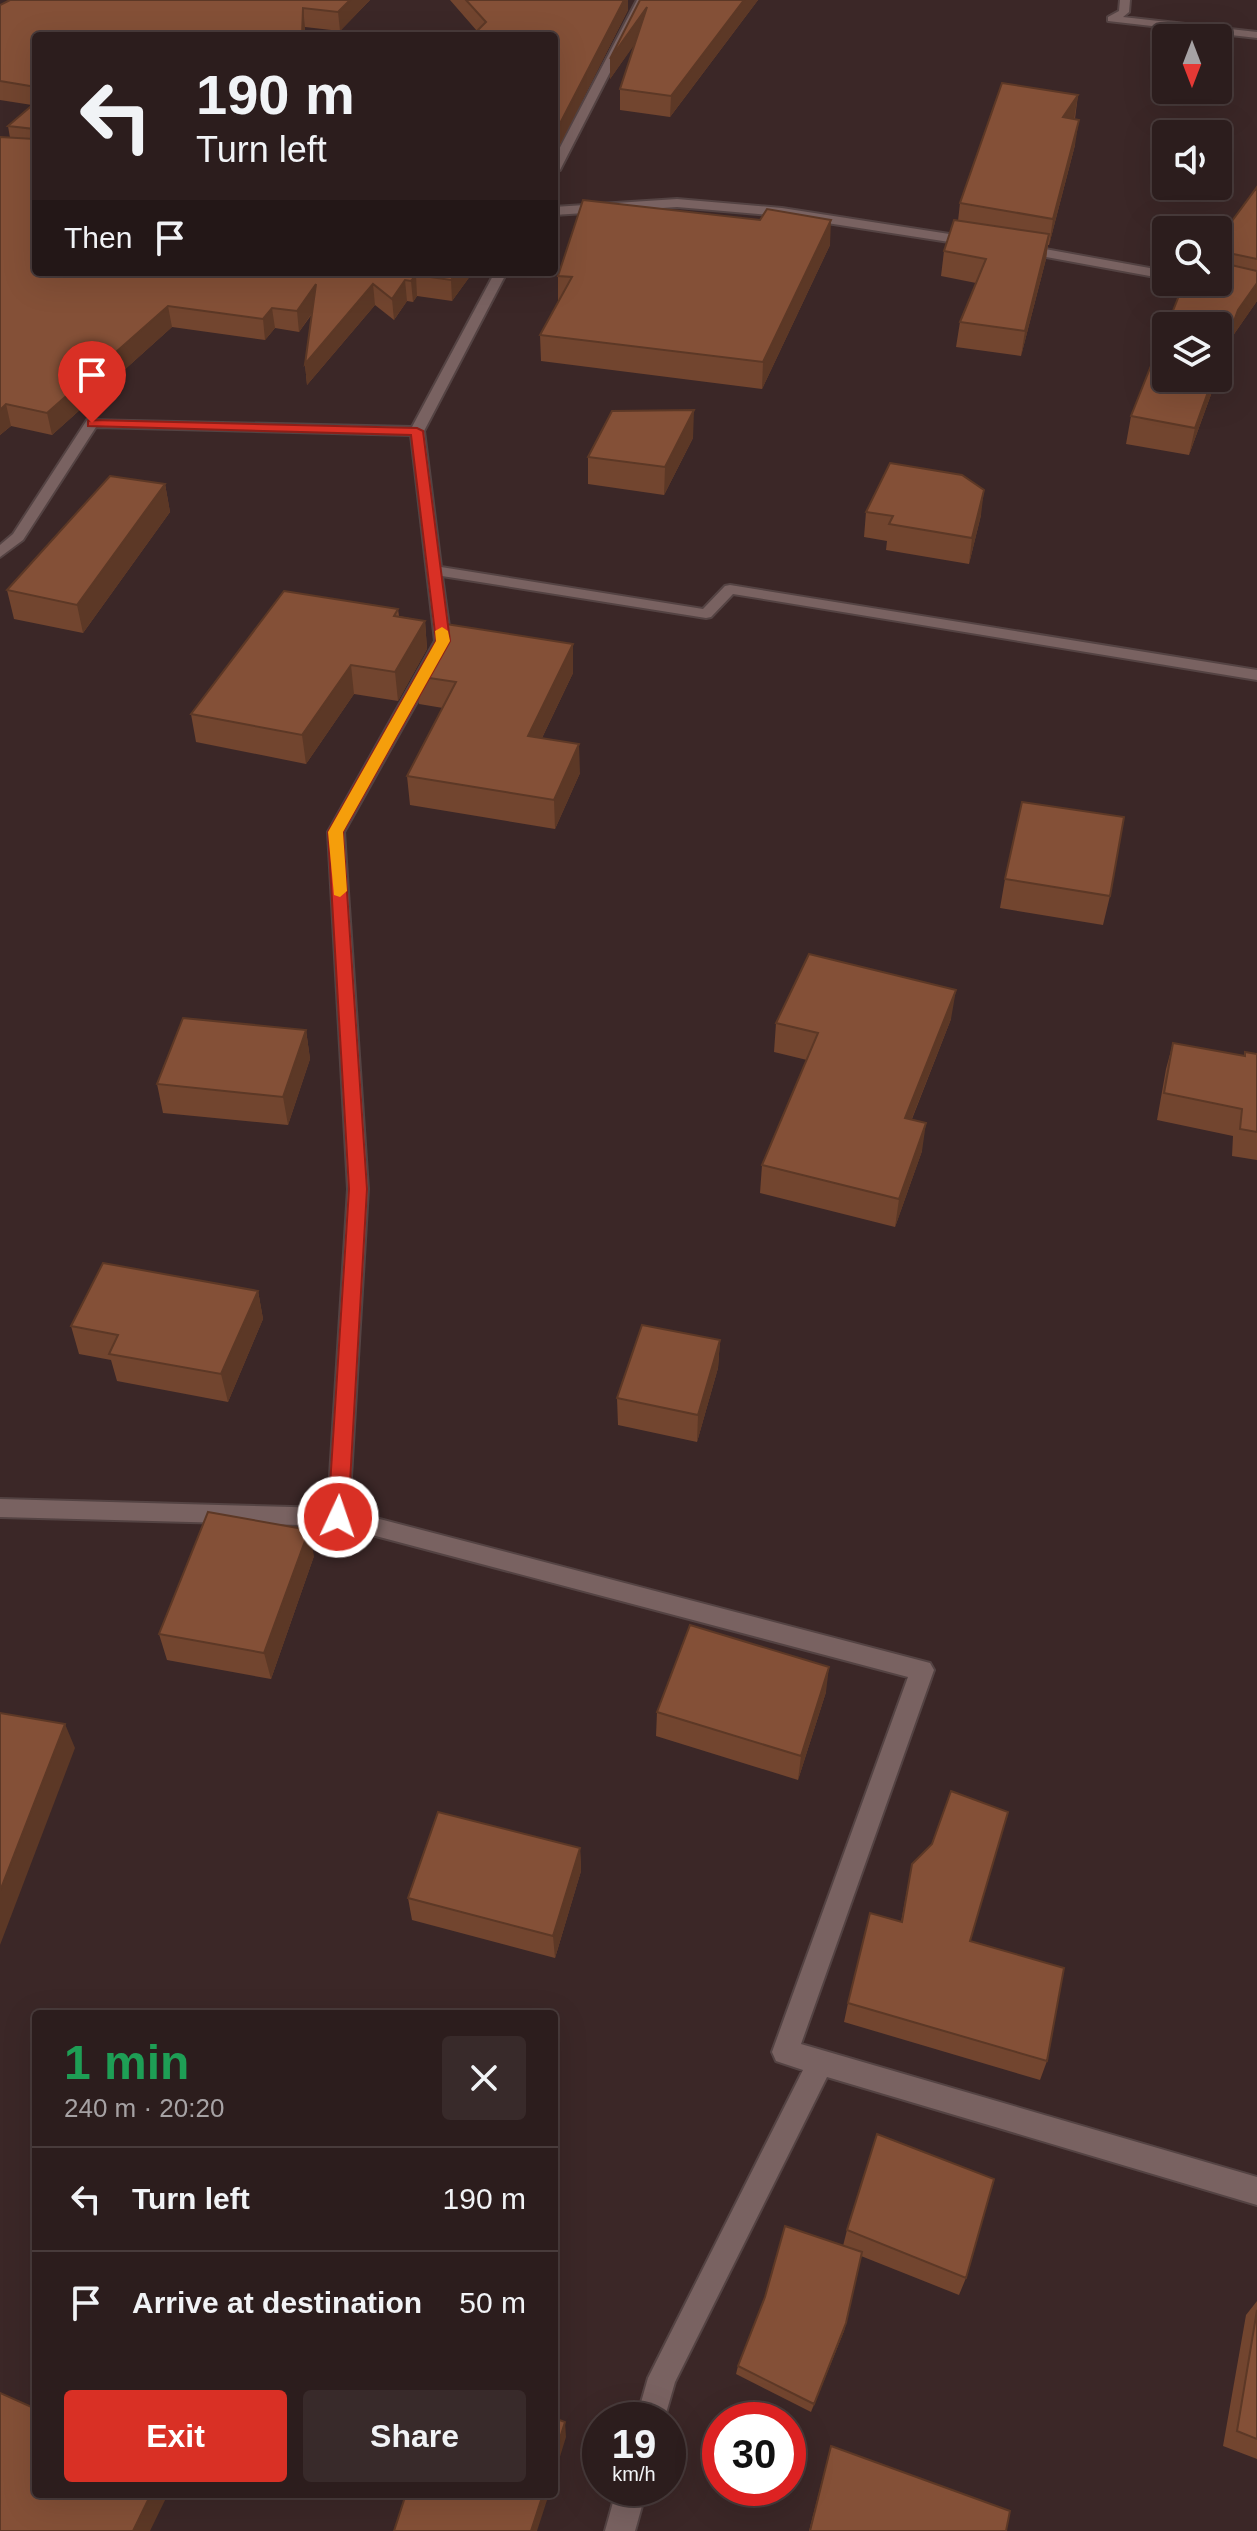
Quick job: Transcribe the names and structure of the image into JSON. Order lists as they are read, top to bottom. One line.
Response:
{"north":"bottom","page":{"turn":["190 m","Turn left"],"then":"Then","heading":["1 min","240 m · 20:20"],"list":[{"name":"Turn left","value":"190 m"},{"name":"Arrive at destination","value":"50 m"}],"buttons":["Exit","Share"],"speed":"19 km/h","limit":"30"}}
